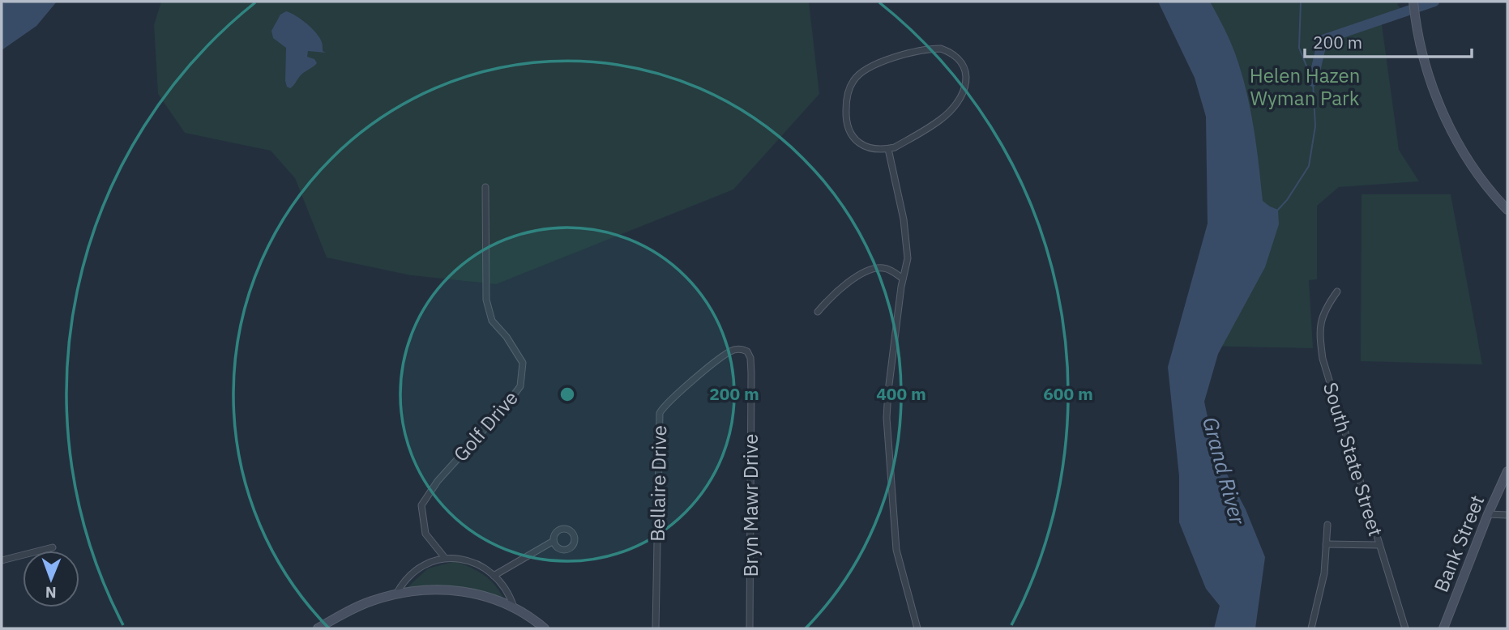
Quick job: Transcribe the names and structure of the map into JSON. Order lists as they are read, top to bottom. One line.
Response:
{"streets":{"main road":["Bank Street"],"street":["Golf Drive","South State Street","Bellaire Drive","Bryn Mawr Drive"]},"crossings":[["Bellaire Drive","Bryn Mawr Drive"]],"water":["Grand River"],"parks":["Helen Hazen Wyman Park"],"scale_bar":"200 m","north":"bottom","rings":["200 m","400 m","600 m"]}
